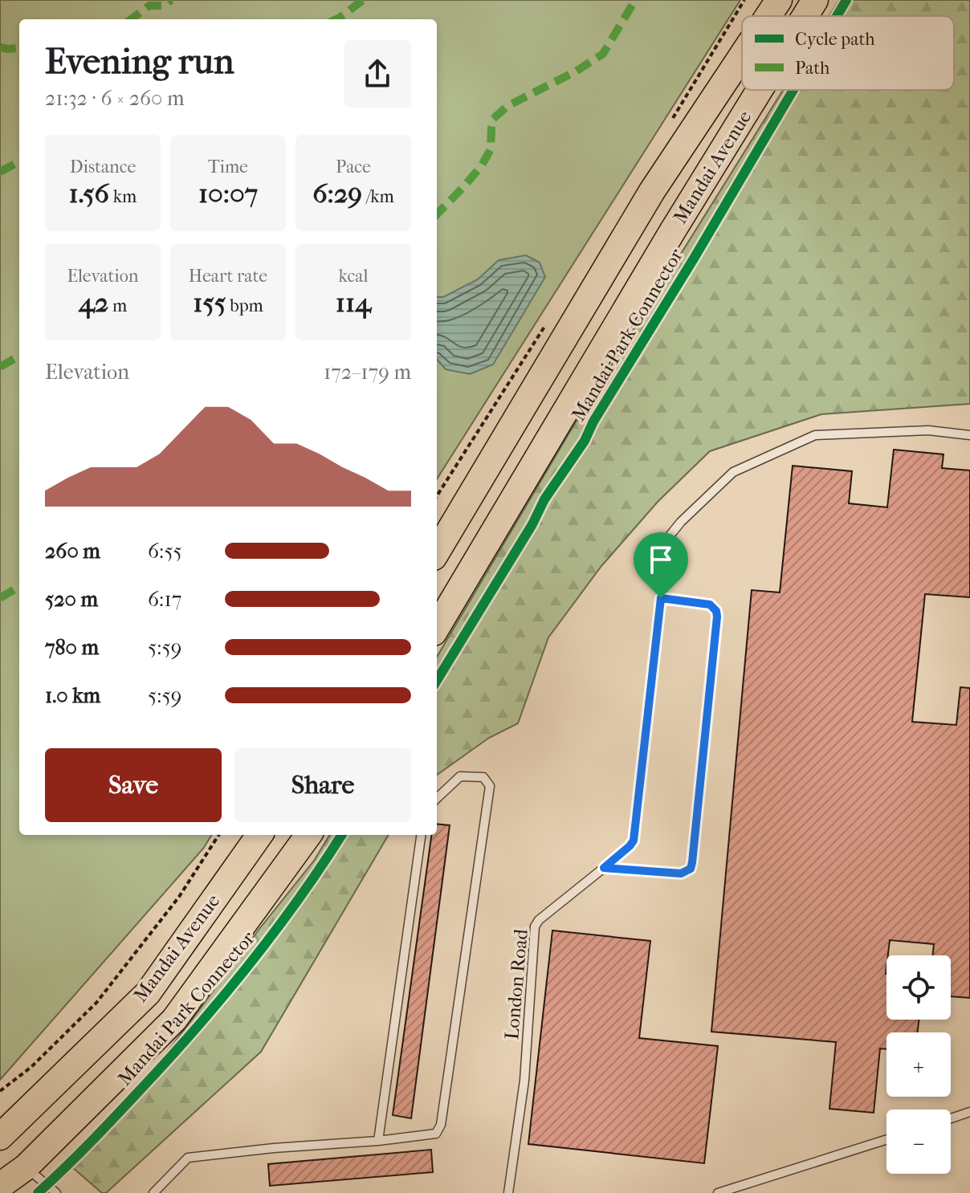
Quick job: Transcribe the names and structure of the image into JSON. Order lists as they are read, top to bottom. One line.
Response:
{"streets":{"main road":["Mandai Avenue"],"lane":["London Road"],"cycle path":["Mandai Park Connector"]},"legend":["Cycle path","Path"],"page":{"heading":["Evening run","21:32 · 6 × 260 m"],"stats":[["Distance","1.56 km"],["Time","10:07"],["Pace","6:29 /km"],["Elevation","42 m"],["Heart rate","155 bpm"],["kcal","114"]],"chart":["Elevation","172–179 m"],"list":[{"name":"260 m","note":"6:55"},{"name":"520 m","note":"6:17"},{"name":"780 m","note":"5:59"},{"name":"1.0 km","note":"5:59"}],"buttons":["Save","Share"],"map_buttons":["+","−"]}}
